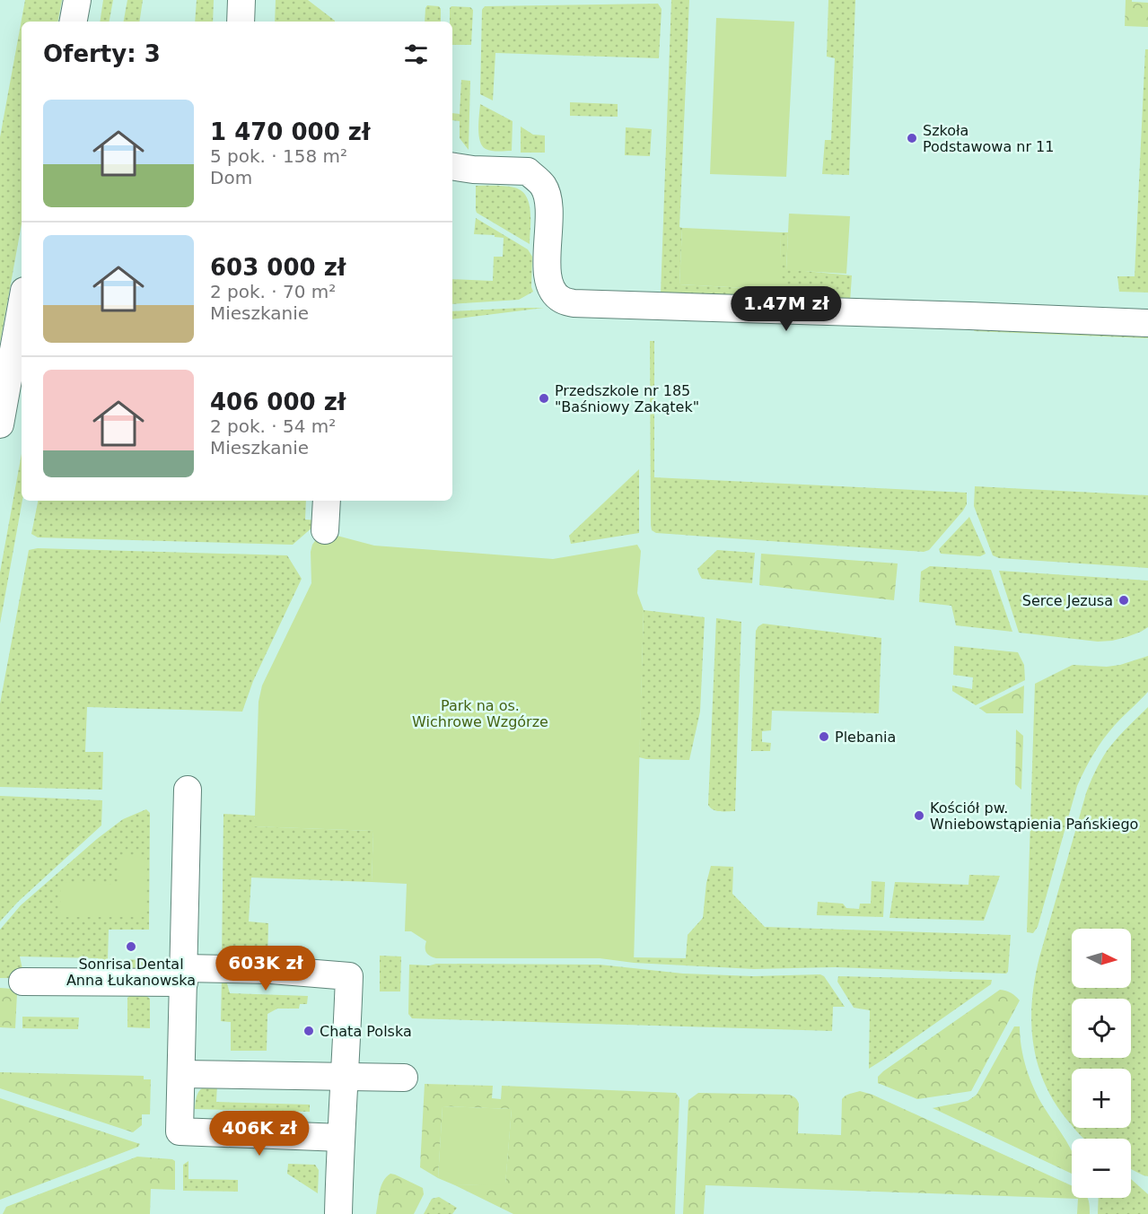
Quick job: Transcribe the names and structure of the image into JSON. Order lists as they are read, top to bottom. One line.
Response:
{"parks":["Park na os. Wichrowe Wzgórze"],"places":["Szkoła Podstawowa nr 11","Przedszkole nr 185 \"Baśniowy Zakątek\"","Serce Jezusa","Plebania","Kościół pw. Wniebowstąpienia Pańskiego","Sonrisa Dental Anna Łukanowska","Chata Polska"],"north":"right","page":{"heading":"Oferty: 3","list":[{"name":"1 470 000 zł","note":"5 pok. · 158 m² · Dom"},{"name":"603 000 zł","note":"2 pok. · 70 m² · Mieszkanie"},{"name":"406 000 zł","note":"2 pok. · 54 m² · Mieszkanie"}],"price":["1.47M zł","603K zł","406K zł"],"map_buttons":["+","−"]}}
